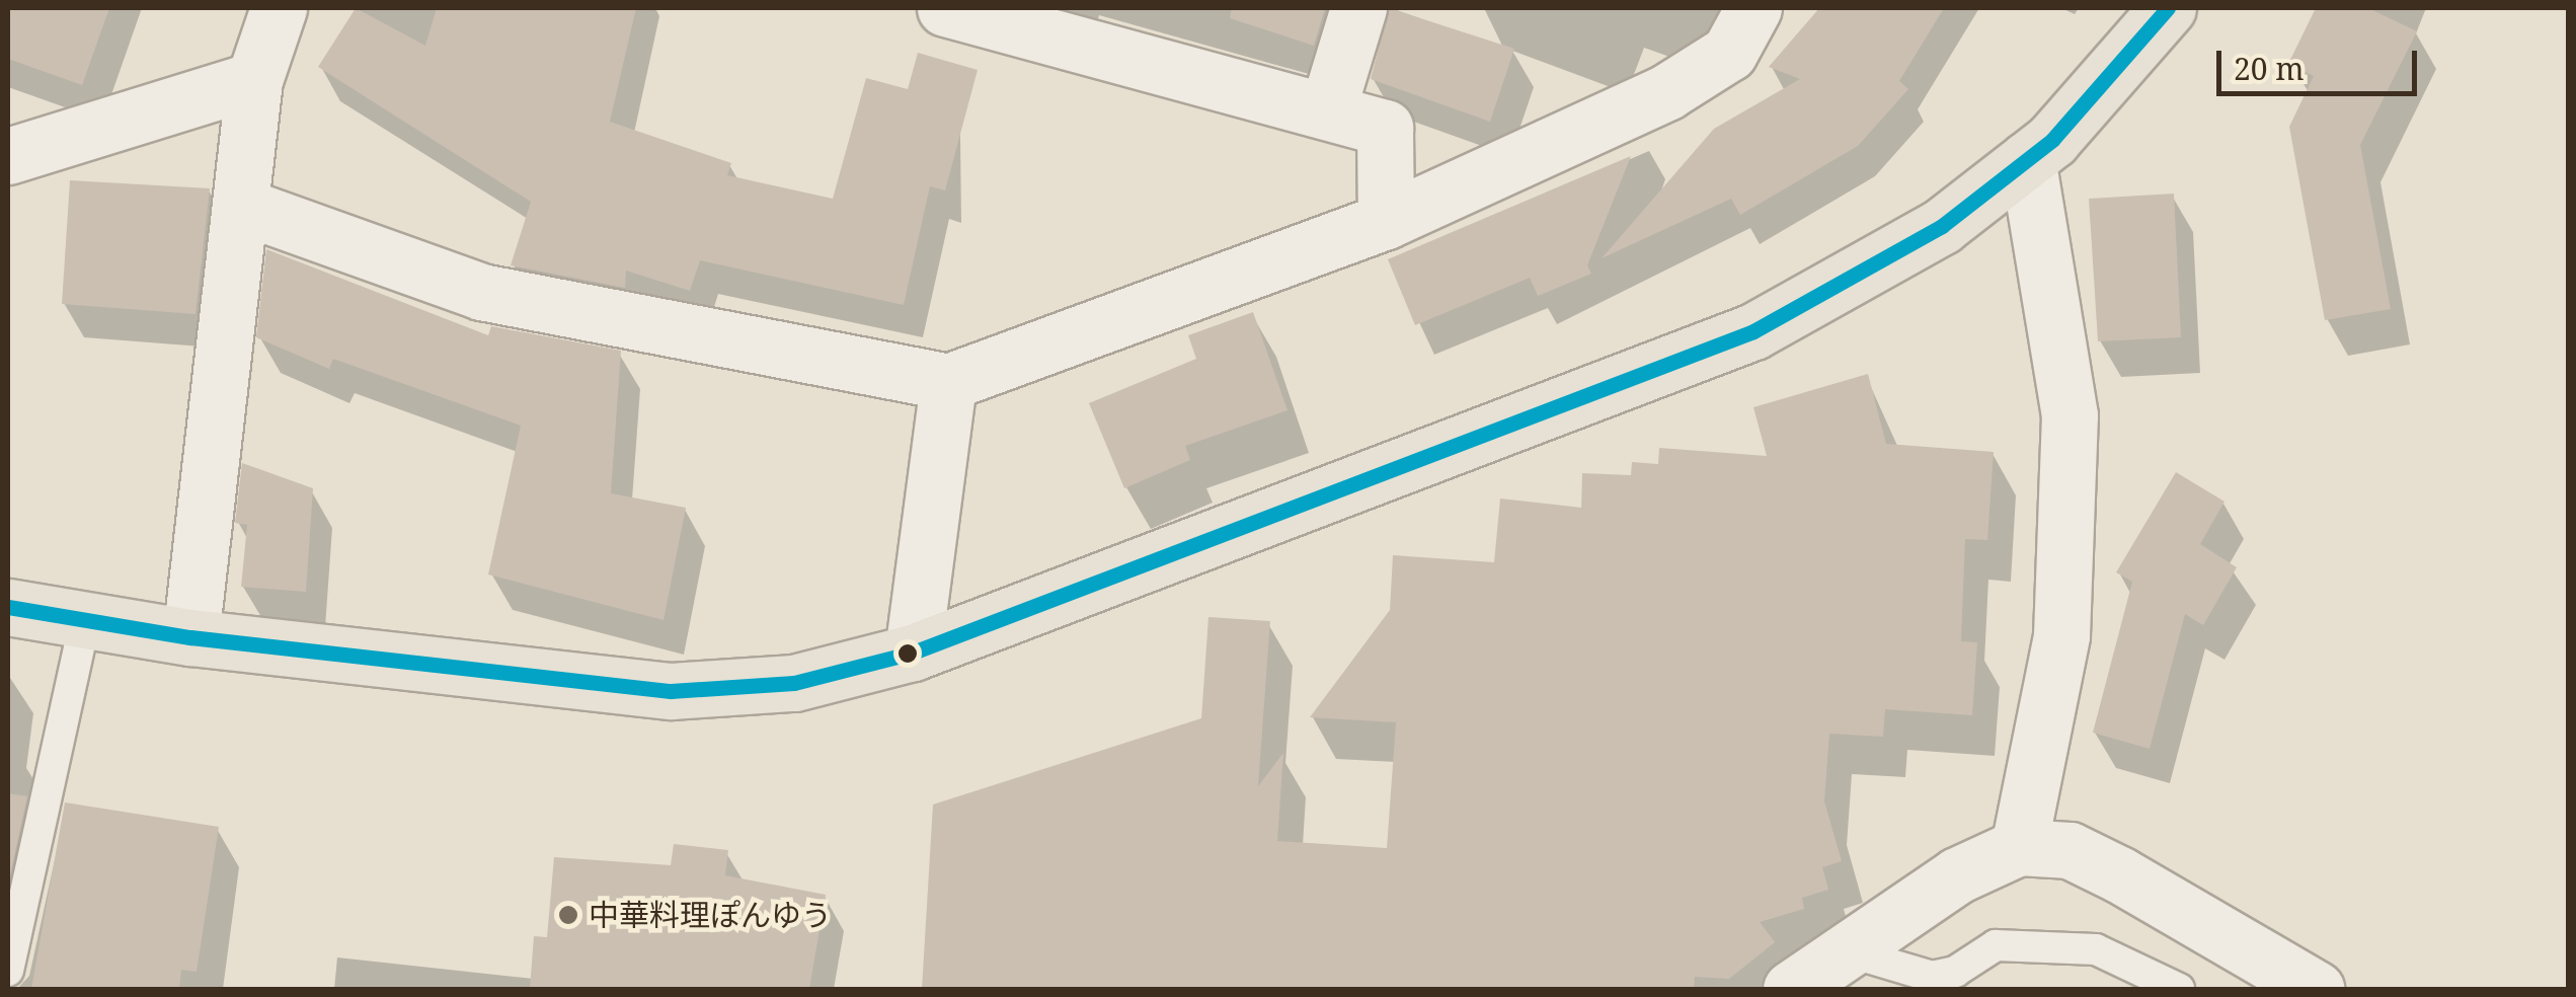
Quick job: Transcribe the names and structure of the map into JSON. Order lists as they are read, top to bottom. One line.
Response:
{"places":["中華料理ぽんゆう"],"scale_bar":"20 m"}
